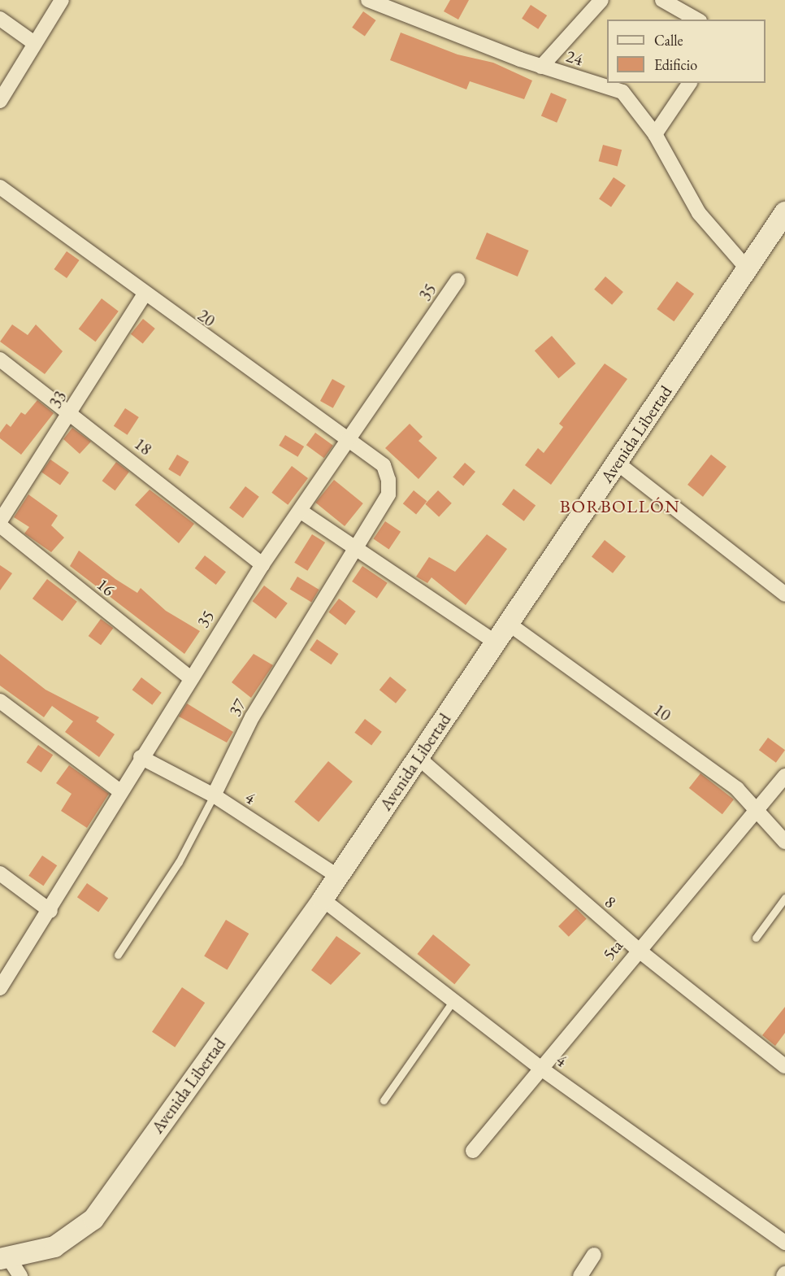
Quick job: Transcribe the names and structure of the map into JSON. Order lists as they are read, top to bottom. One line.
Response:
{"streets":{"main road":["Avenida Libertad"],"street":["24","35","20","33","18","16","37","10","4","8","5ta"]},"crossings":[["24","Avenida Libertad"],["35","20"],["35","18"],["35","16"],["35","4"],["20","33"],["20","37"],["33","18"],["Avenida Libertad","10"],["Avenida Libertad","4"],["Avenida Libertad","8"],["37","4"],["10","5ta"],["4","5ta"],["8","5ta"]],"districts":["BORBOLLÓN"],"legend":["Calle","Edificio"]}
